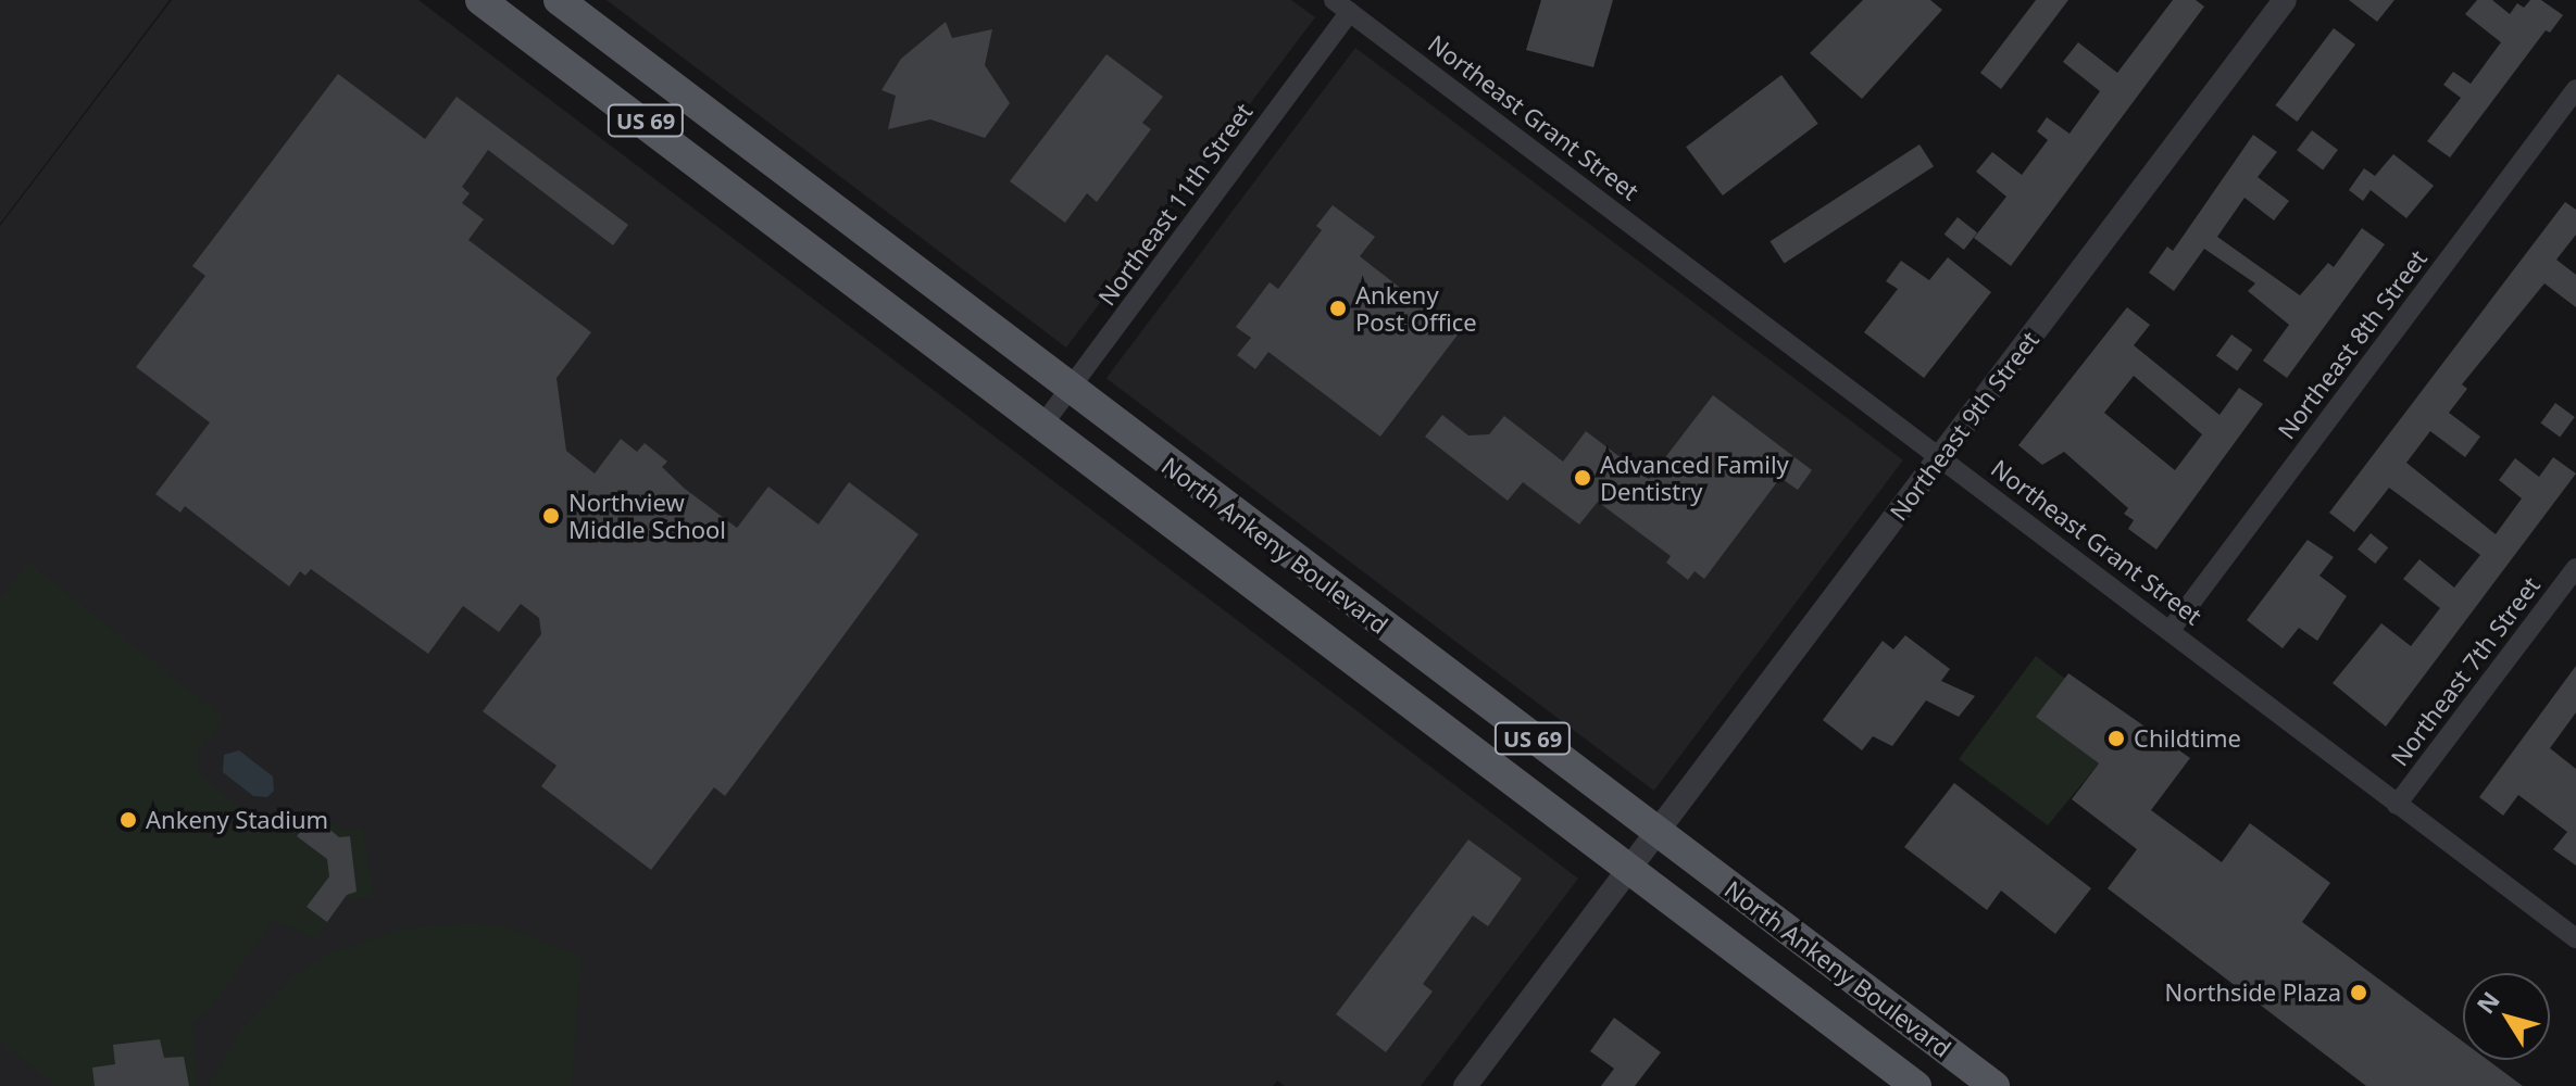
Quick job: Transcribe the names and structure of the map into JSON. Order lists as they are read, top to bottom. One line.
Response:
{"streets":{"main road":["US 69","North Ankeny Boulevard"],"street":["Northeast Grant Street","Northeast 11th Street","Northeast 8th Street","Northeast 9th Street","Northeast 7th Street"]},"crossings":[["Northeast Grant Street","Northeast 11th Street"],["Northeast Grant Street","Northeast 8th Street"],["Northeast Grant Street","Northeast 9th Street"],["Northeast Grant Street","Northeast 7th Street"],["Northeast 11th Street","North Ankeny Boulevard"],["Northeast 9th Street","North Ankeny Boulevard"]],"places":["Ankeny Post Office","Advanced Family Dentistry","Northview Middle School","Childtime","Ankeny Stadium","Northside Plaza"],"north":"top left"}
